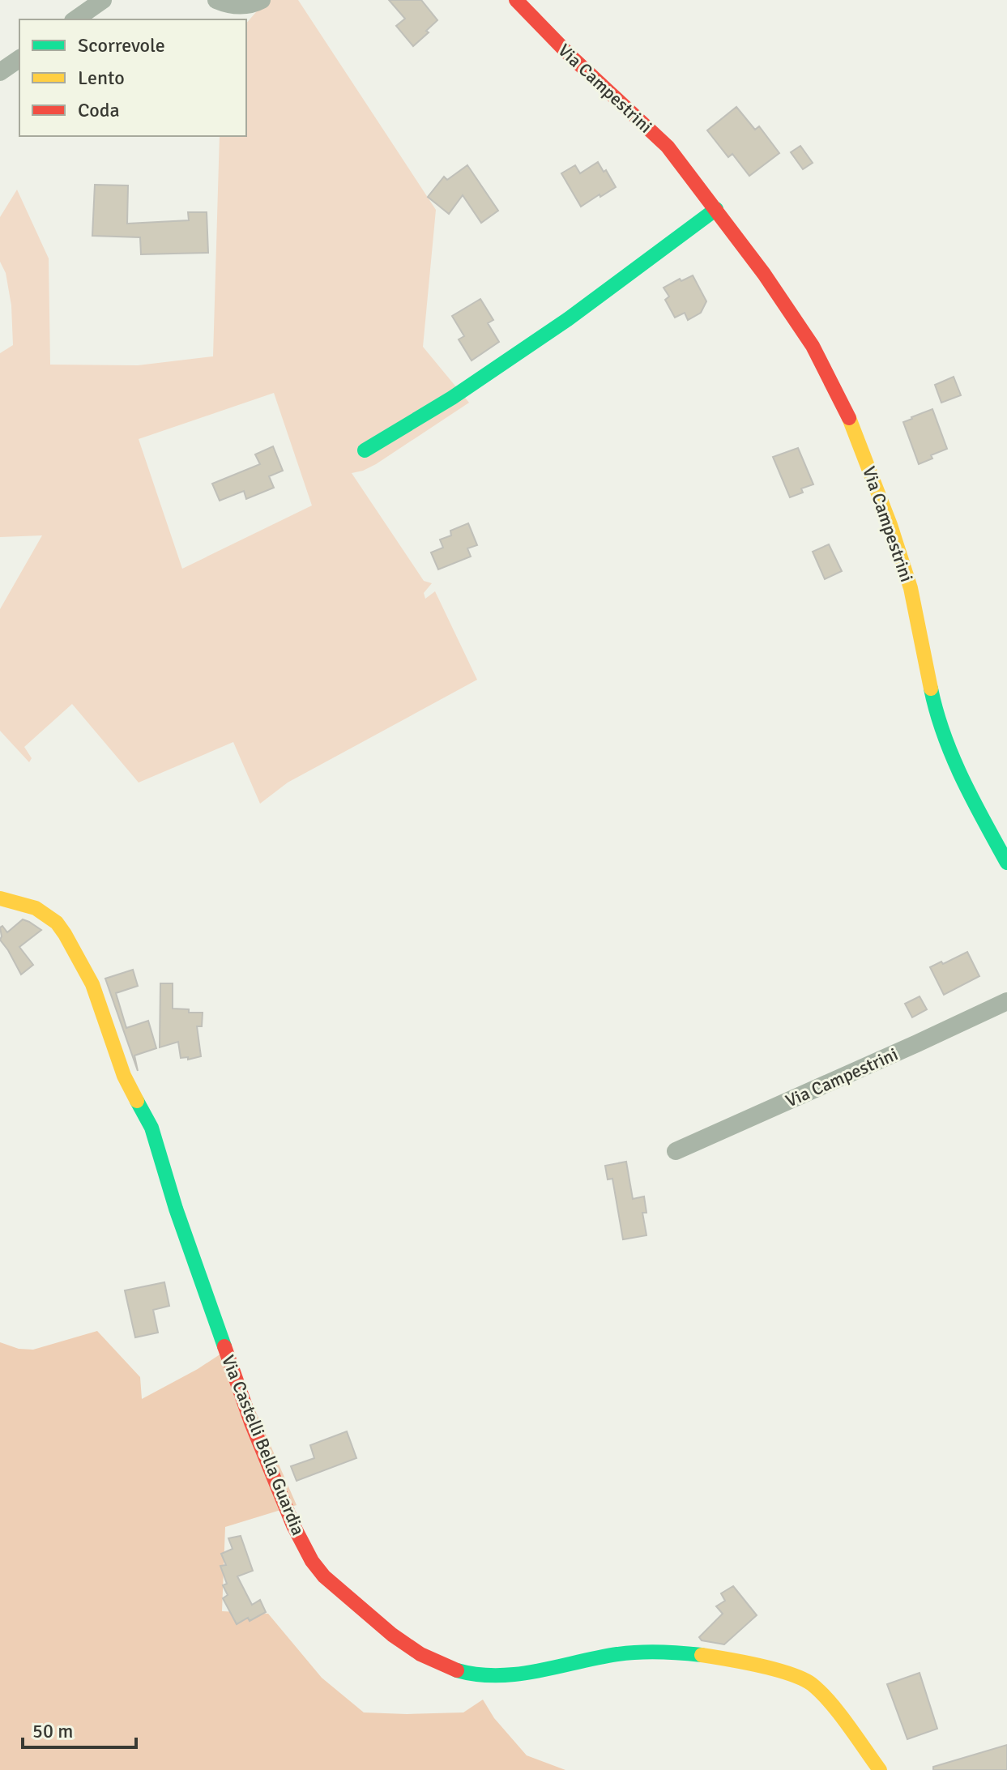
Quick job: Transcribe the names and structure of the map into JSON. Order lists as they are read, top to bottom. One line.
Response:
{"streets":{"street":["Via Campestrini","Via Castelli Bella Guardia"]},"legend":["Scorrevole","Lento","Coda"],"scale_bar":"50 m"}
